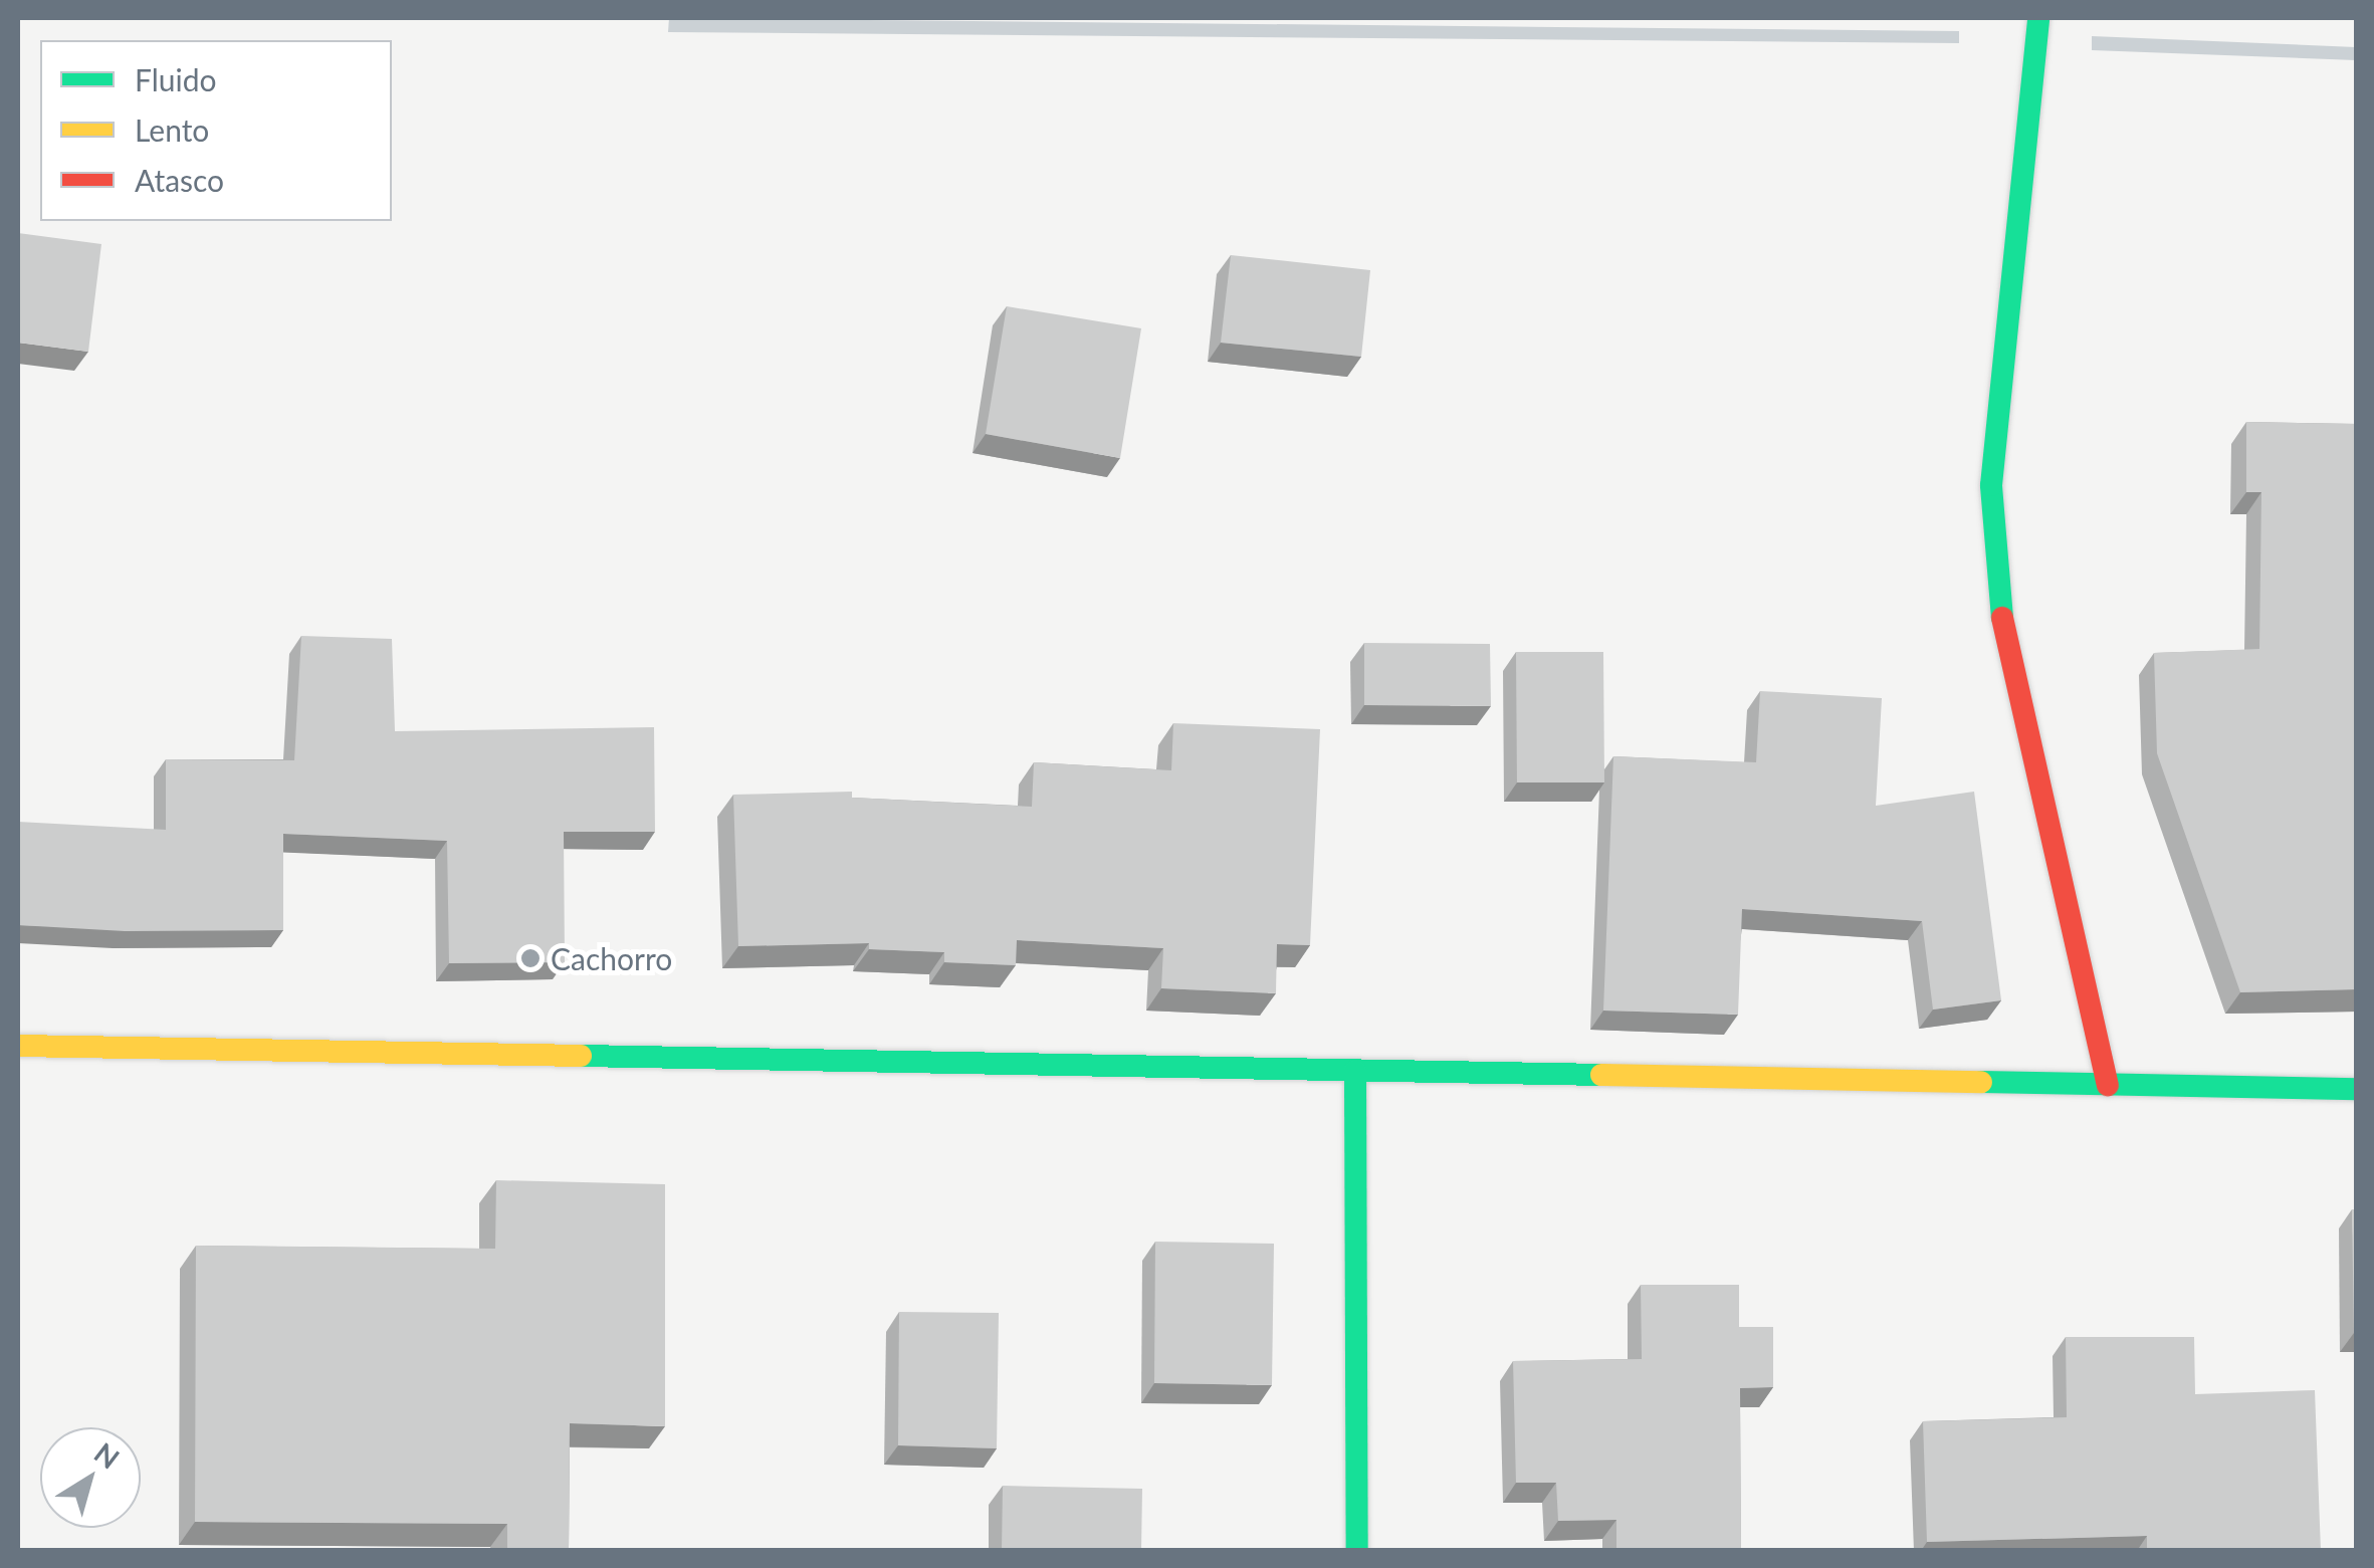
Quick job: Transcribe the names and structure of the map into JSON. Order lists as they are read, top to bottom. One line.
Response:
{"places":["Cachorro"],"legend":["Fluido","Lento","Atasco"],"north":"top right"}
